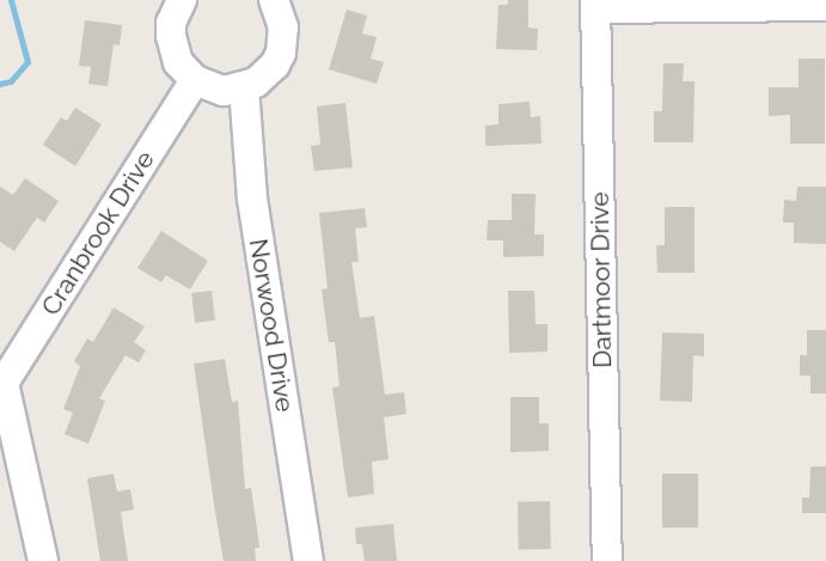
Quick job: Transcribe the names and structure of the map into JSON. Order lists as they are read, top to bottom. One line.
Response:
{"streets":{"street":["Cranbrook Drive","Dartmoor Drive","Norwood Drive"]}}
